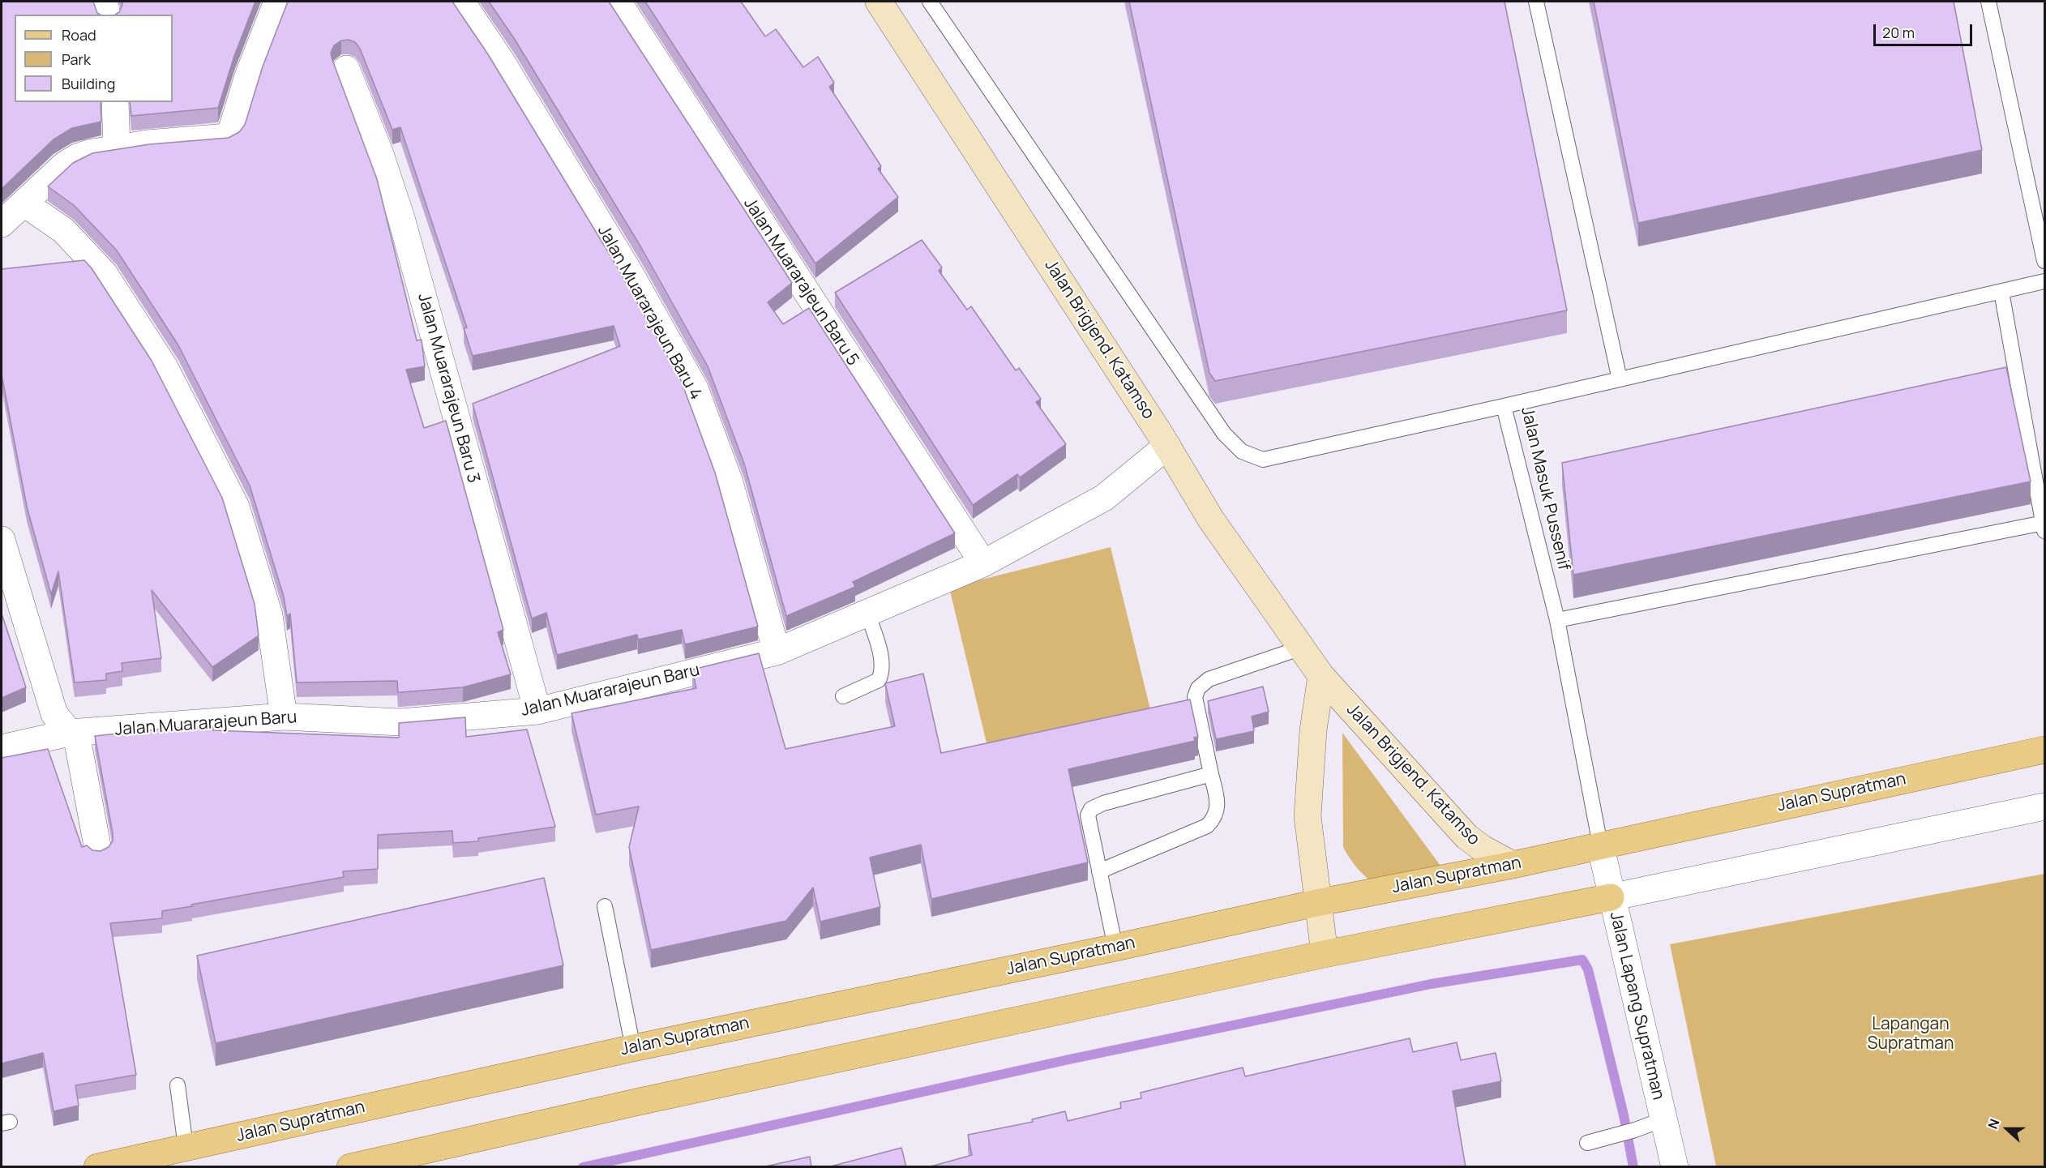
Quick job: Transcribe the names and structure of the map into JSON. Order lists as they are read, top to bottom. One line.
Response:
{"streets":{"main road":["Jalan Brigjend. Katamso","Jalan Supratman"],"street":["Jalan Muararajeun Baru 5","Jalan Muararajeun Baru 4","Jalan Muararajeun Baru 3","Jalan Muararajeun Baru","Jalan Lapang Supratman"],"lane":["Jalan Masuk Pussenif"]},"crossings":[["Jalan Muararajeun Baru 5","Jalan Muararajeun Baru"],["Jalan Muararajeun Baru 4","Jalan Muararajeun Baru"],["Jalan Brigjend. Katamso","Jalan Muararajeun Baru"],["Jalan Brigjend. Katamso","Jalan Supratman"],["Jalan Muararajeun Baru 3","Jalan Muararajeun Baru"],["Jalan Masuk Pussenif","Jalan Supratman"],["Jalan Masuk Pussenif","Jalan Lapang Supratman"],["Jalan Supratman","Jalan Lapang Supratman"]],"parks":["Lapangan Supratman"],"legend":["Road","Park","Building"],"scale_bar":"20 m","north":"left"}
